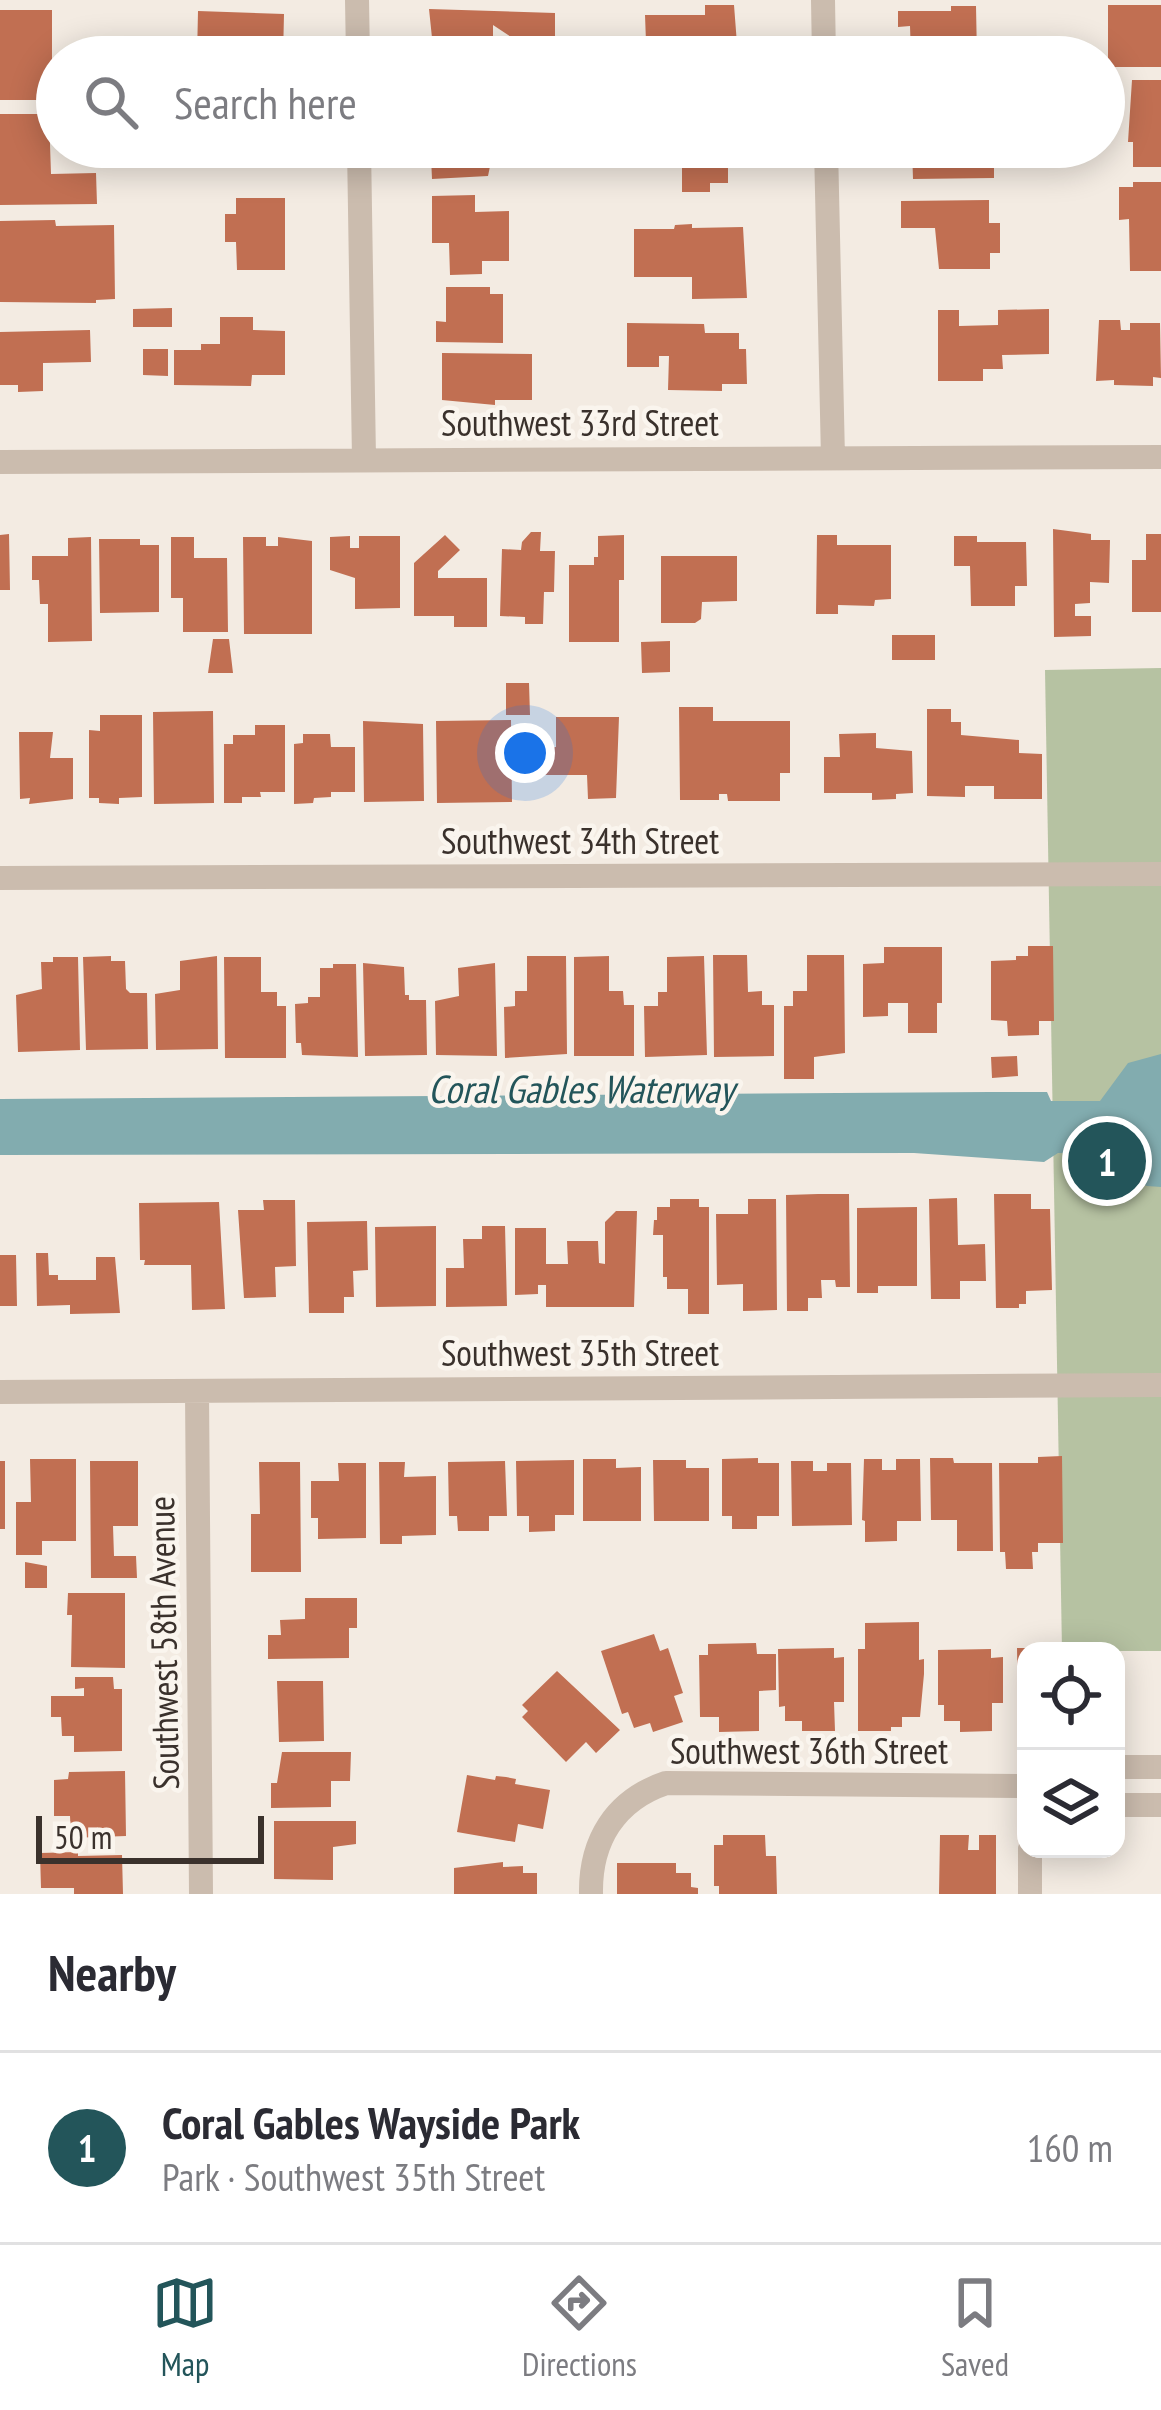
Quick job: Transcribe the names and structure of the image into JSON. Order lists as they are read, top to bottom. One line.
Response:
{"streets":{"street":["Southwest 33rd Street","Southwest 34th Street","Southwest 35th Street","Southwest 58th Avenue","Southwest 36th Street"]},"crossings":[["Southwest 35th Street","Southwest 58th Avenue"]],"water":["Coral Gables Waterway"],"scale_bar":"50 m","page":{"search":"Search here","pins":"1","scale":"50 m","heading":"Nearby","list":[{"mark":"1","name":"Coral Gables Wayside Park","note":"Park · Southwest 35th Street","value":"160 m"}],"nav":["Map","Directions","Saved"]}}
